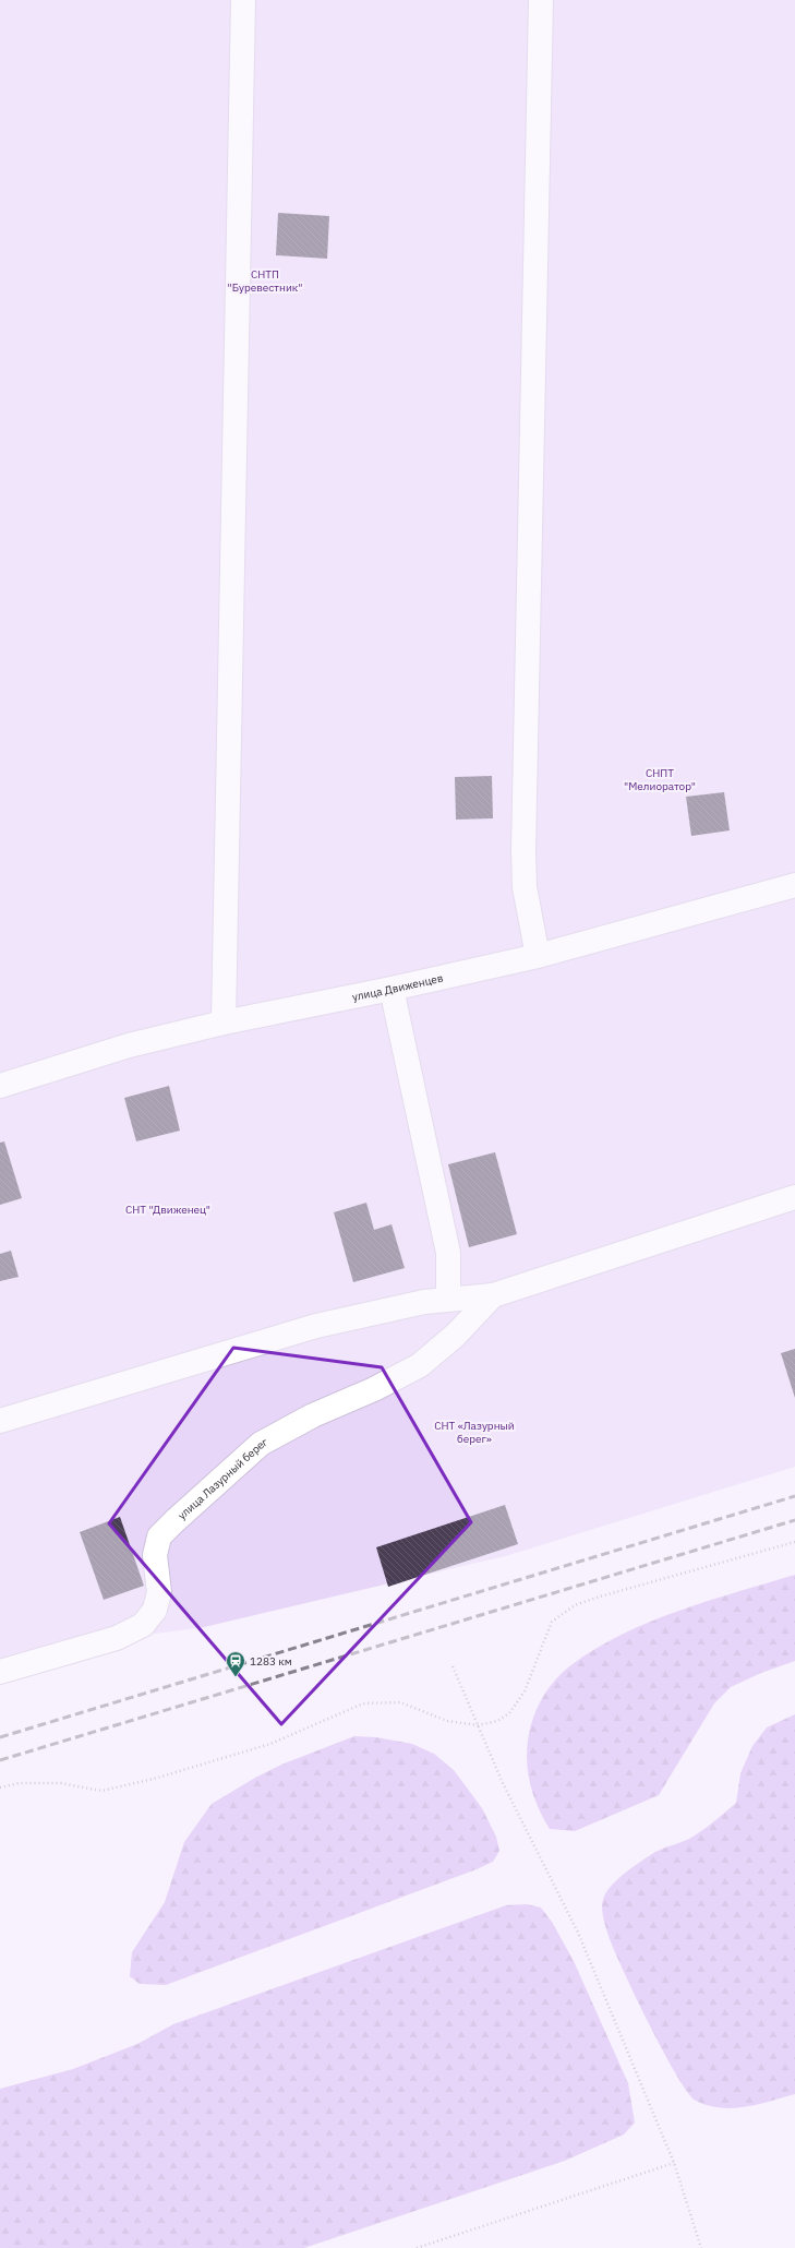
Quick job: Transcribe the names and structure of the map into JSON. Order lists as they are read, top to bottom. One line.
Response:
{"streets":{"street":["улица Движенцев","улица Лазурный берег"]},"parks":["СНТП \"Буревестник\"","СНПТ \"Мелиоратор\"","СНТ \"Движенец\"","СНТ «Лазурный берег»"],"places":{"station":["1283 км"]}}
